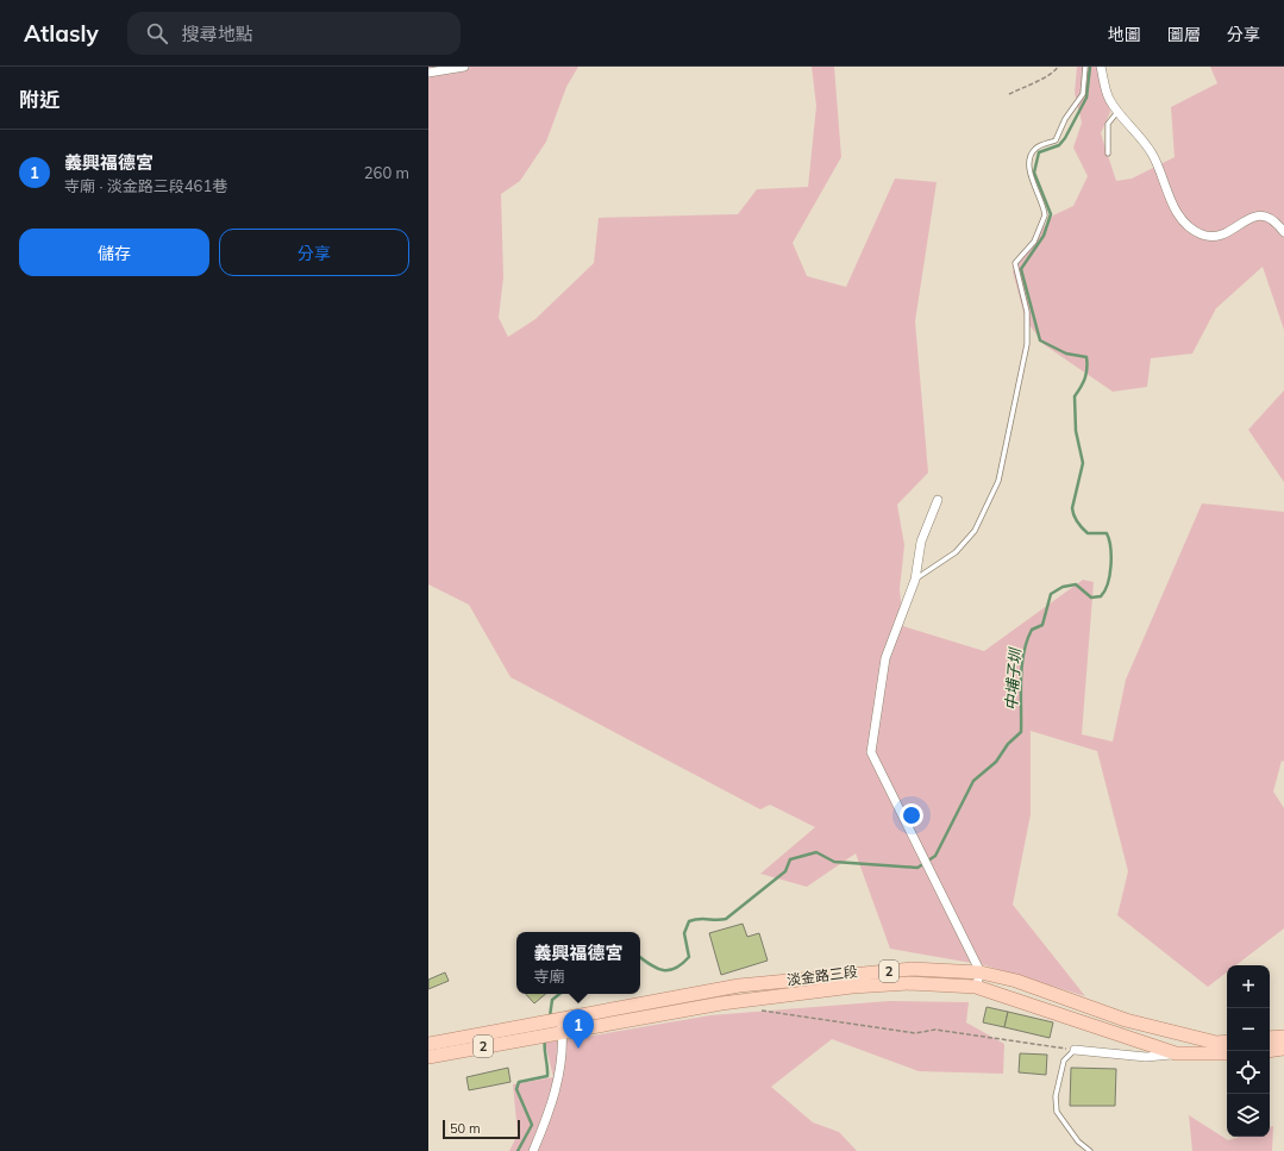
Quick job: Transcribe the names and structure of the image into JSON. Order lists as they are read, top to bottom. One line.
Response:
{"streets":{"main road":["2","淡金路三段"]},"crossings":[["2","淡金路三段"]],"water":["中埔子圳"],"scale_bar":"50 m","page":{"header":"Atlasly","search":"搜尋地點","nav":["地圖","圖層","分享"],"heading":"附近","list":[{"mark":"1","name":"義興福德宮","note":"寺廟 · 淡金路三段461巷","value":"260 m"}],"buttons":["儲存","分享"],"popup":["義興福德宮","寺廟"],"map_buttons":["+","−"],"pins":"1","scale":"50 m"}}
